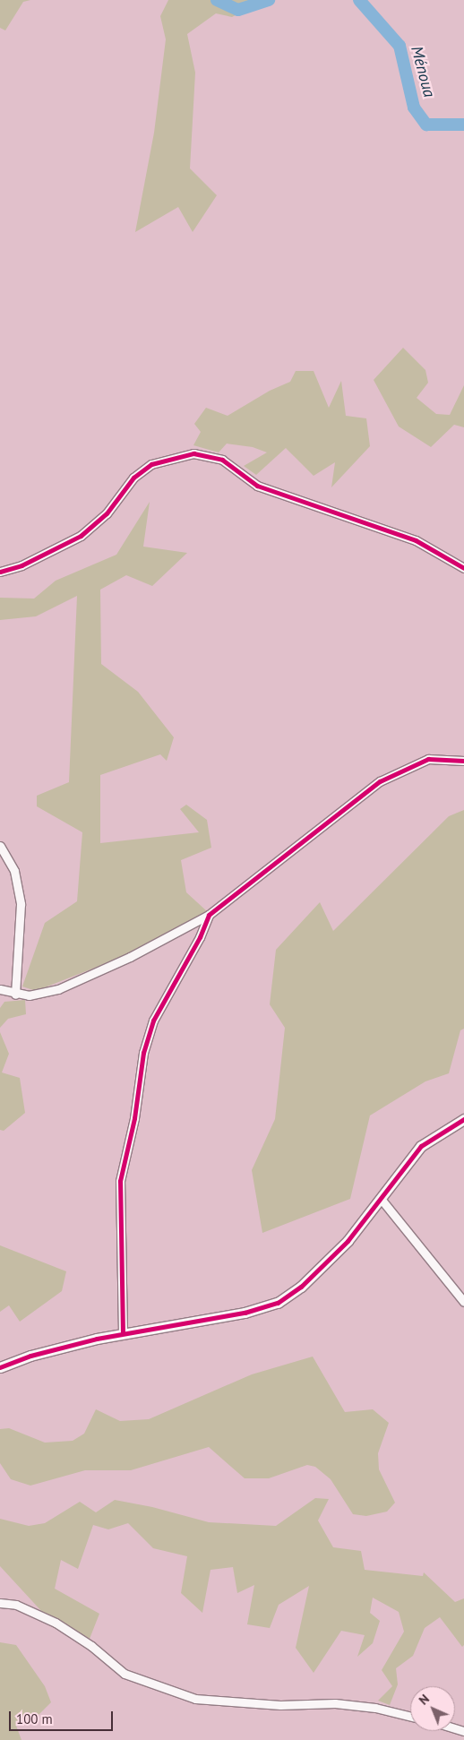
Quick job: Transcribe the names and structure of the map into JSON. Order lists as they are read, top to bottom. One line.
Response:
{"water":["Ménoua"],"scale_bar":"100 m","north":"top left"}
